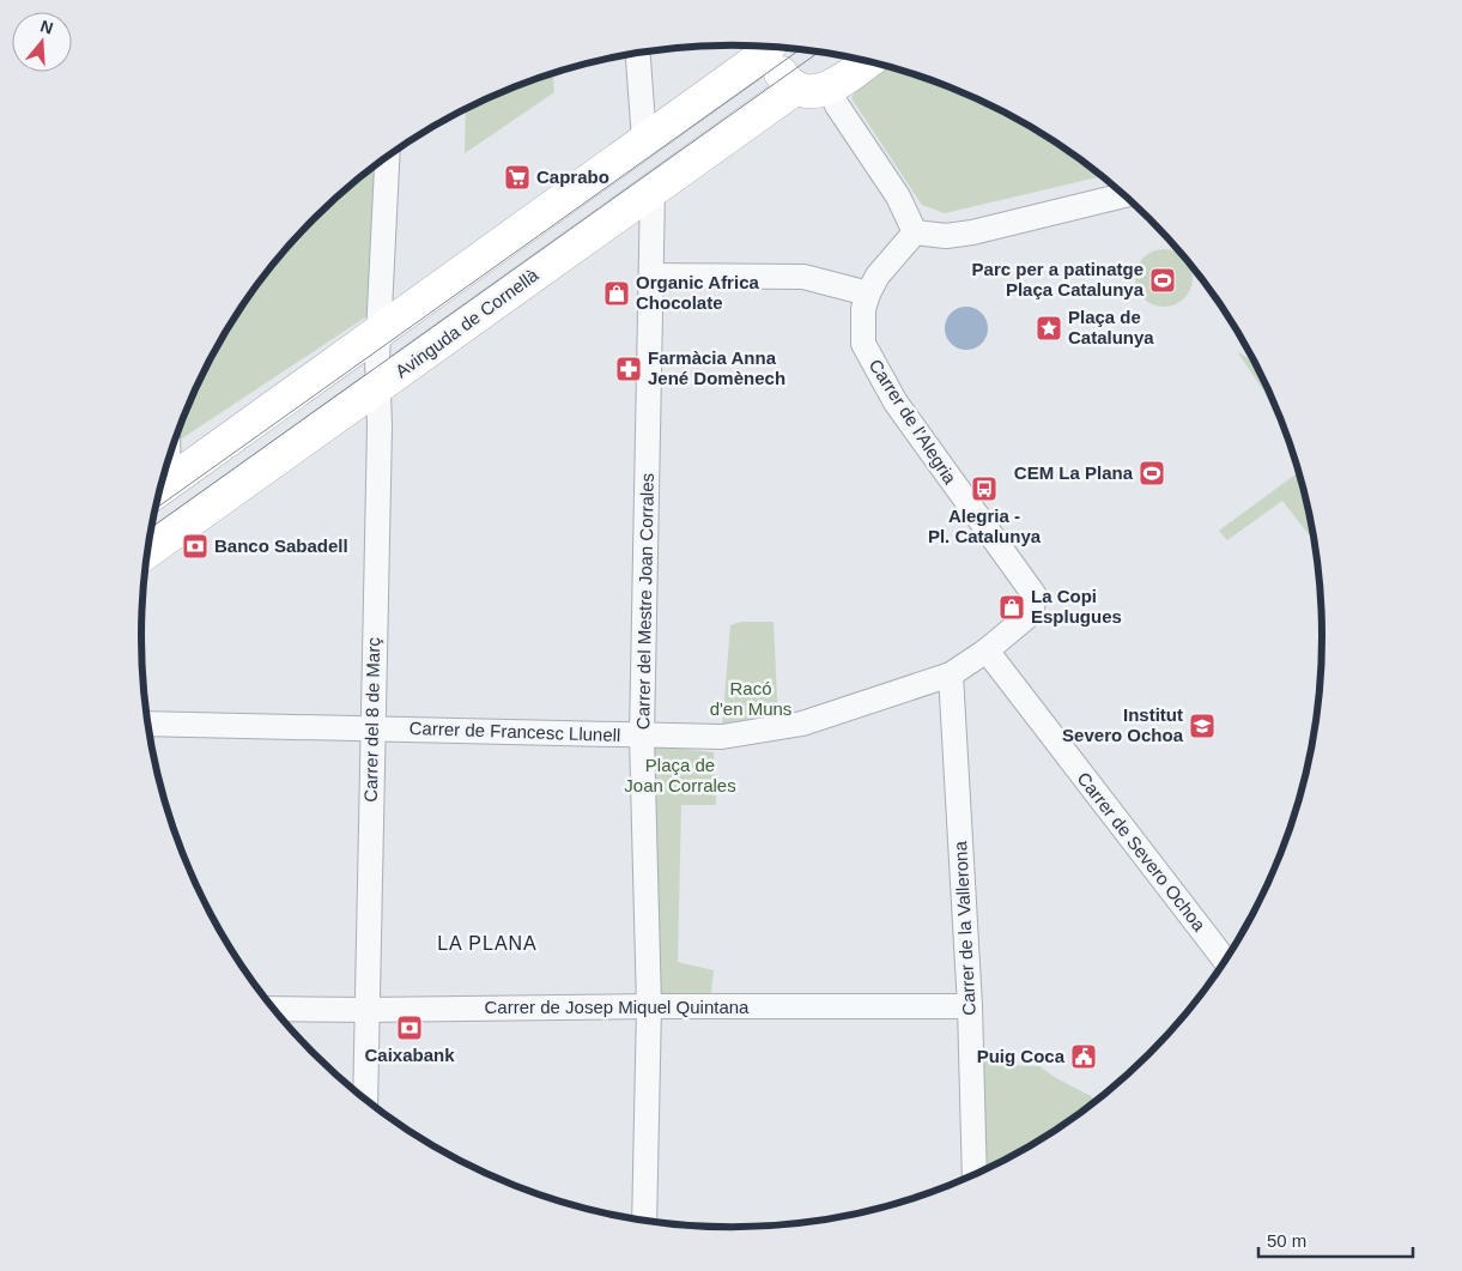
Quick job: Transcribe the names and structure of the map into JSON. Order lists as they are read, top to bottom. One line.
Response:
{"streets":{"street":["Avinguda de Cornellà","Carrer de l'Alegria","Carrer del Mestre Joan Corrales","Carrer del 8 de Març","Carrer de Francesc Llunell","Carrer de Severo Ochoa","Carrer de la Vallerona","Carrer de Josep Miquel Quintana"]},"crossings":[["Avinguda de Cornellà","Carrer del Mestre Joan Corrales"],["Avinguda de Cornellà","Carrer del 8 de Març"],["Carrer de l'Alegria","Carrer de Francesc Llunell"],["Carrer del Mestre Joan Corrales","Carrer de Francesc Llunell"],["Carrer del Mestre Joan Corrales","Carrer de Josep Miquel Quintana"],["Carrer del 8 de Març","Carrer de Francesc Llunell"],["Carrer del 8 de Març","Carrer de Josep Miquel Quintana"],["Carrer de Francesc Llunell","Carrer de Severo Ochoa"],["Carrer de Francesc Llunell","Carrer de la Vallerona"],["Carrer de la Vallerona","Carrer de Josep Miquel Quintana"]],"districts":["LA PLANA"],"parks":["Racó d'en Muns","Plaça de Joan Corrales"],"places":{"supermarket":["Caprabo"],"sports":["Parc per a patinatge Plaça Catalunya","CEM La Plana"],"shop":["Organic Africa Chocolate","La Copi Esplugues"],"place":["Plaça de Catalunya"],"pharmacy":["Farmàcia Anna Jené Domènech"],"bus stop":["Alegria - Pl. Catalunya"],"bank":["Banco Sabadell","Caixabank"],"school or university":["Institut Severo Ochoa"],"public building":["Puig Coca"]},"scale_bar":"50 m","north":"top"}
